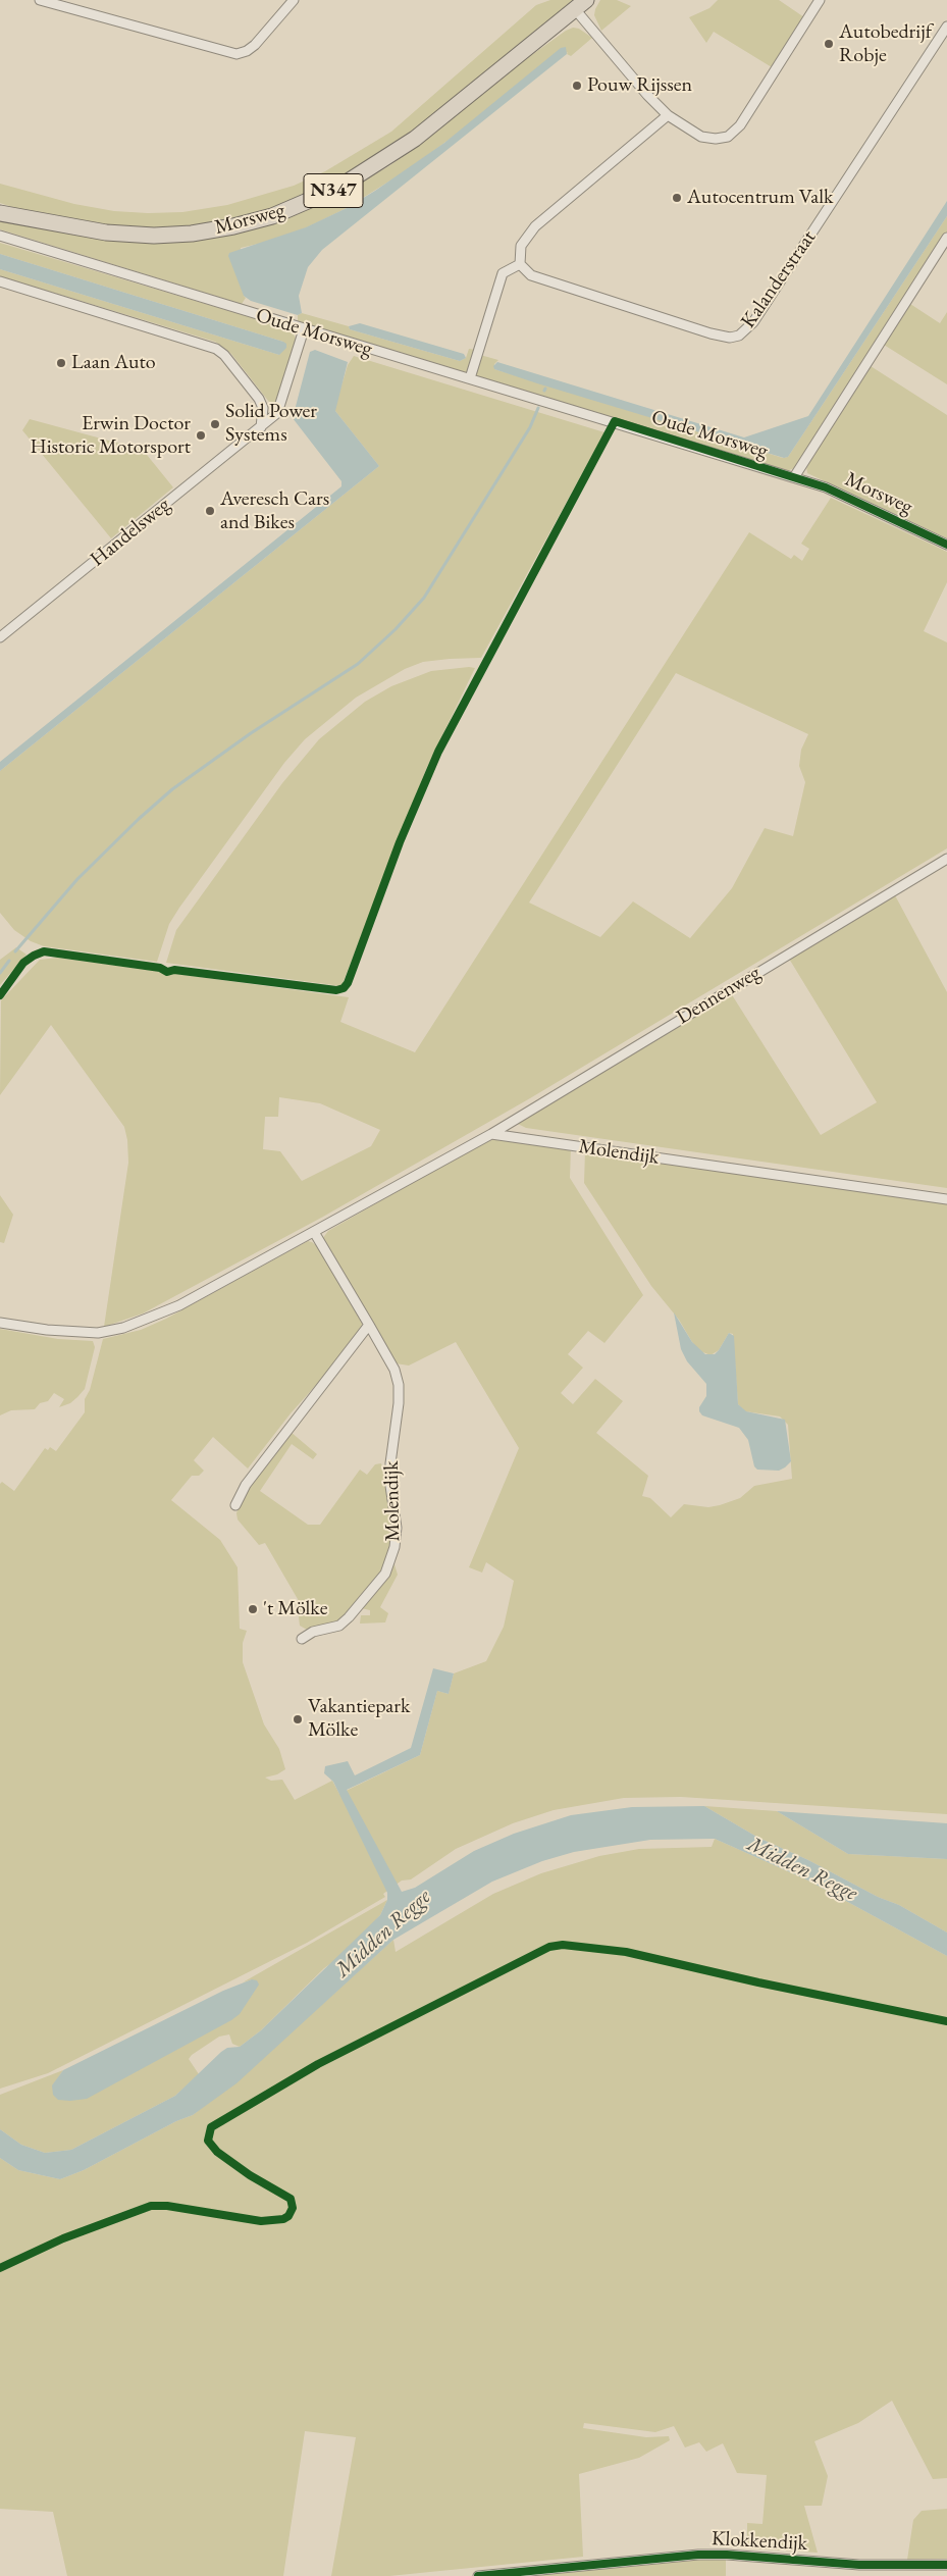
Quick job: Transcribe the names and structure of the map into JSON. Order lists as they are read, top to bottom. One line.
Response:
{"streets":{"main road":["N347","Morsweg"],"street":["Kalanderstraat","Oude Morsweg","Handelsweg","Dennenweg","Molendijk","Klokkendijk"]},"crossings":[["Morsweg","Oude Morsweg"],["Oude Morsweg","Handelsweg"],["Dennenweg","Molendijk"]],"water":["Midden Regge"],"places":["Autobedrijf Robje","Pouw Rijssen","Autocentrum Valk","Laan Auto","Solid Power Systems","Erwin Doctor Historic Motorsport","Averesch Cars and Bikes","'t Mölke","Vakantiepark Mölke"]}
